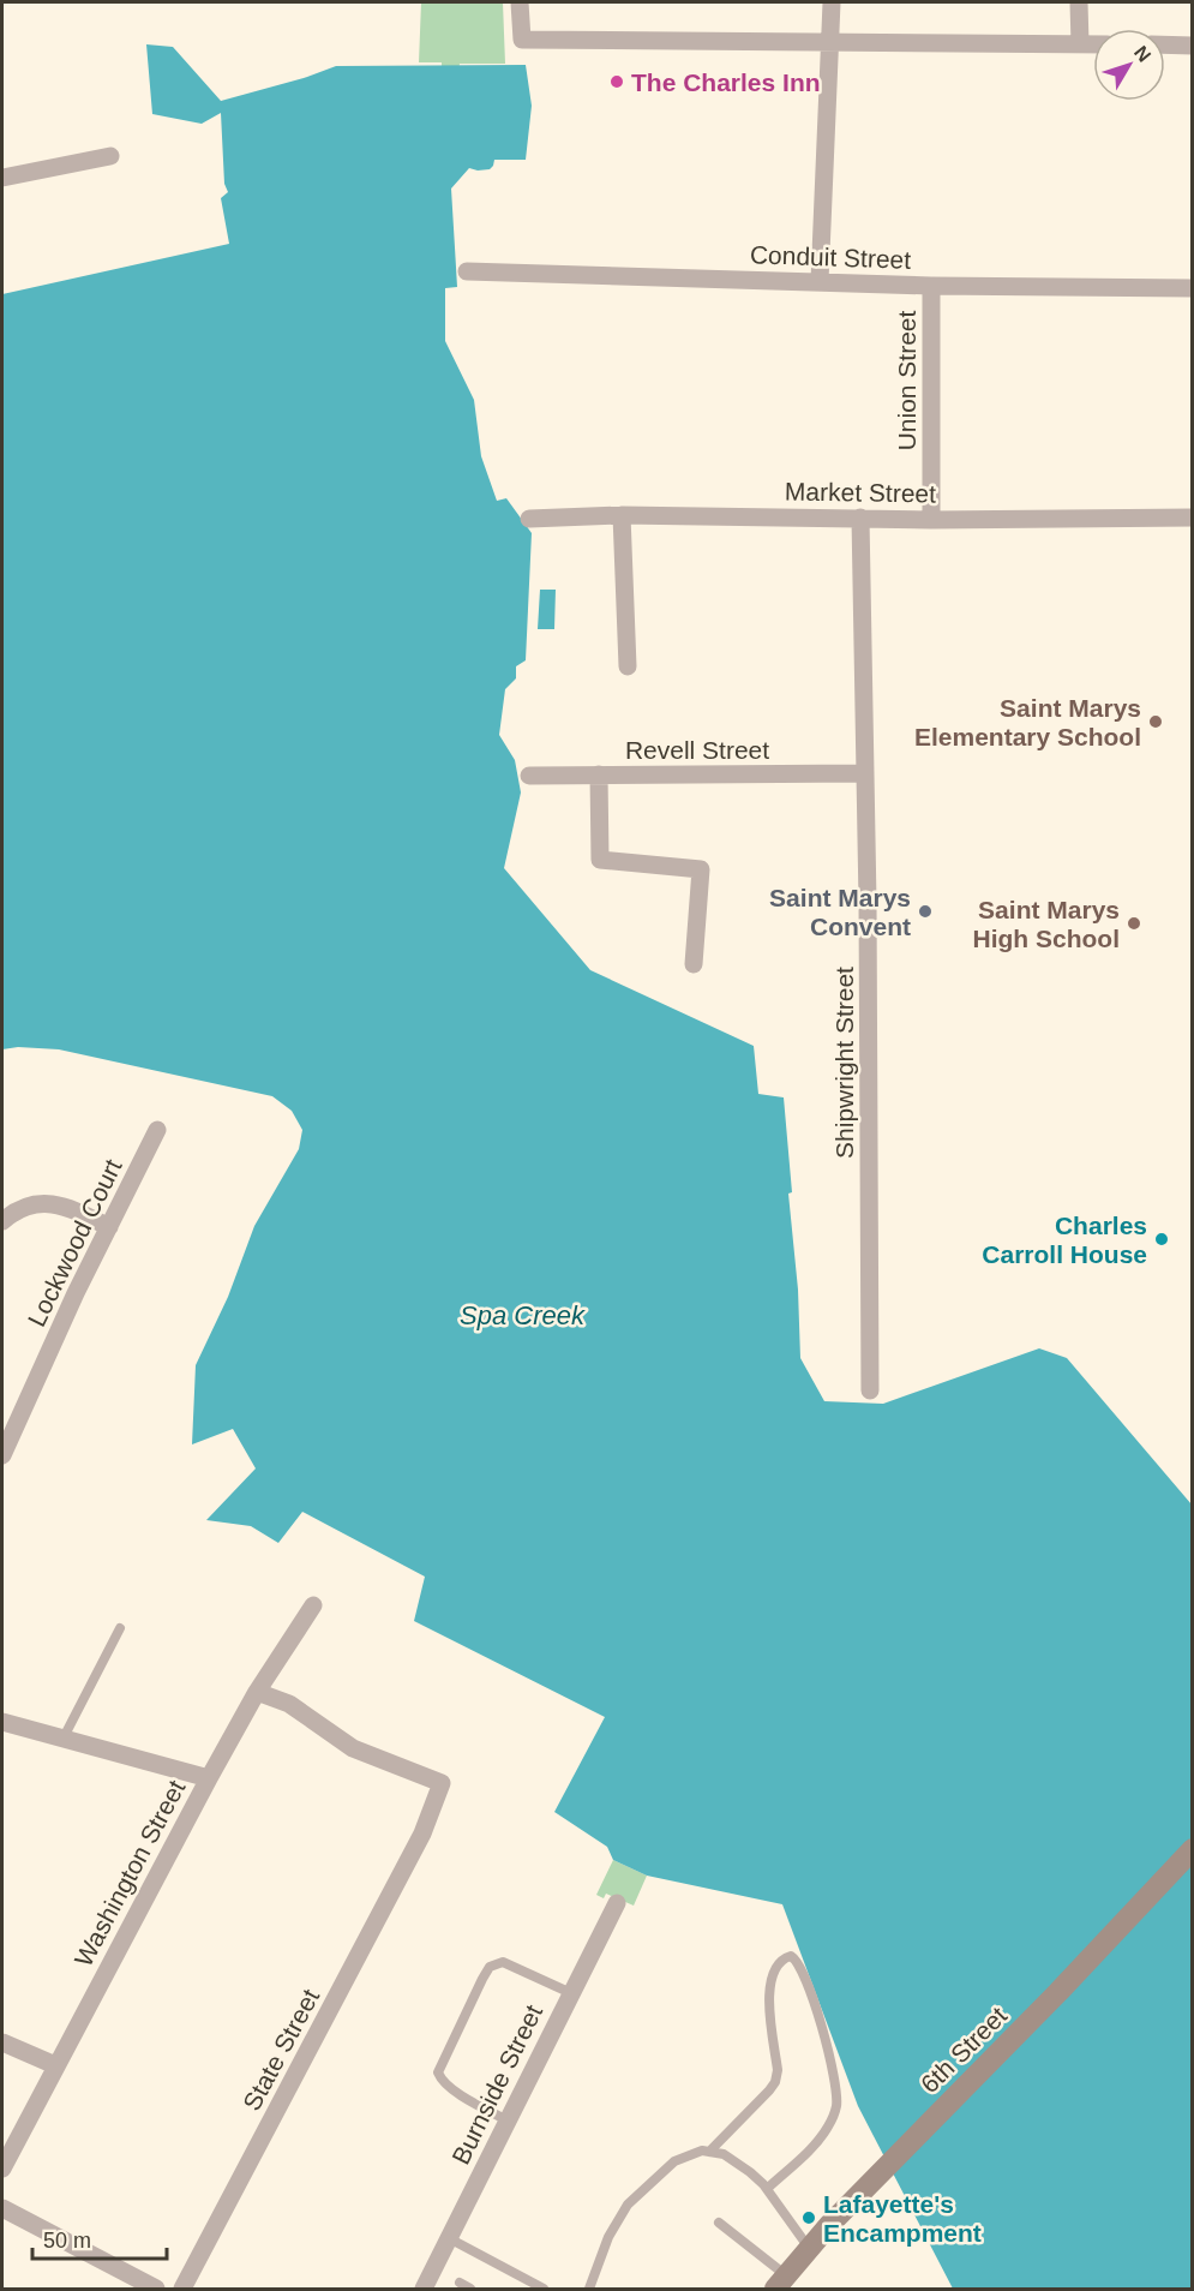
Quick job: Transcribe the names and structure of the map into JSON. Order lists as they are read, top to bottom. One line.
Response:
{"streets":{"main road":["6th Street"],"street":["Conduit Street","Union Street","Market Street","Revell Street","Shipwright Street","Lockwood Court","Washington Street","State Street","Burnside Street"]},"crossings":[["Conduit Street","Union Street"],["Union Street","Market Street"],["Market Street","Shipwright Street"],["Revell Street","Shipwright Street"],["Washington Street","State Street"]],"water":["Spa Creek"],"places":["The Charles Inn","Saint Marys Elementary School","Saint Marys Convent","Saint Marys High School","Charles Carroll House","Lafayette's Encampment"],"scale_bar":"50 m","north":"top right"}
